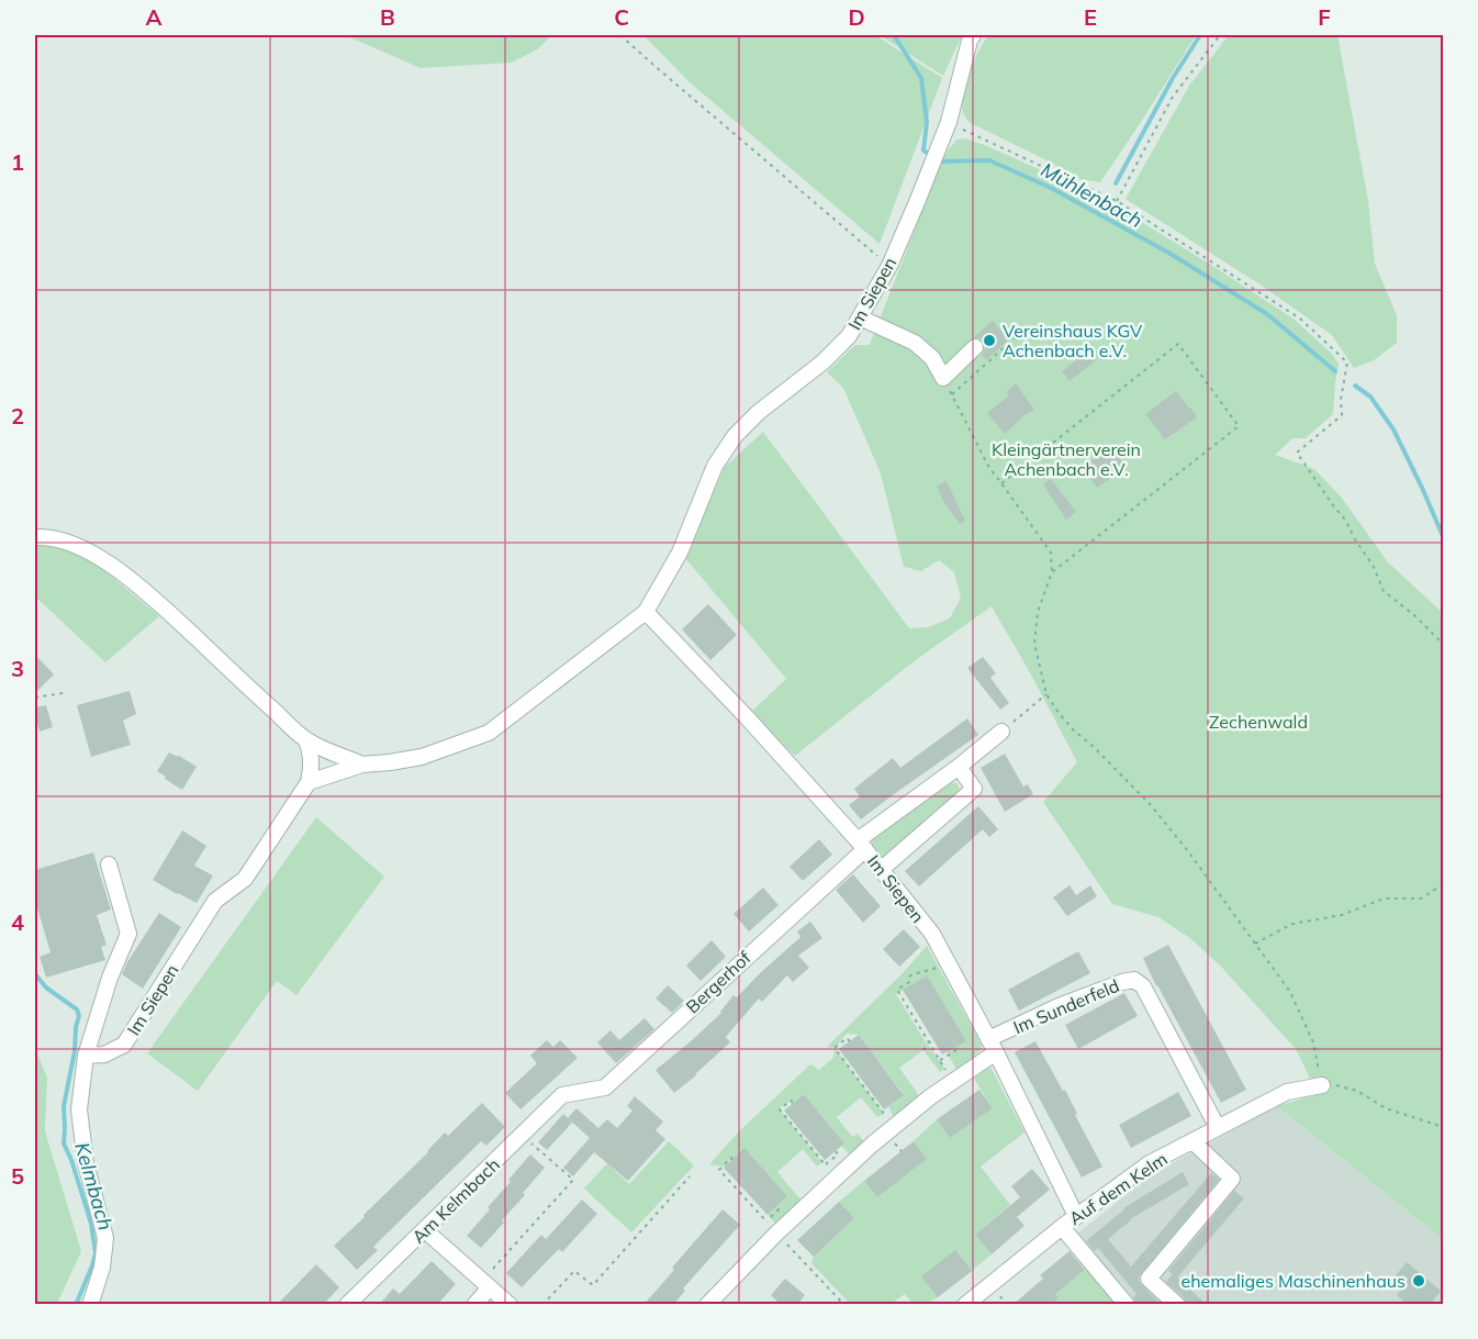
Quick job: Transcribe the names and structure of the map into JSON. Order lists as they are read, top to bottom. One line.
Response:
{"streets":{"street":["Im Siepen","Bergerhof","Im Sunderfeld","Auf dem Kelm","Am Kelmbach"]},"crossings":[["Im Siepen","Bergerhof"],["Im Siepen","Im Sunderfeld"],["Im Siepen","Auf dem Kelm"],["Bergerhof","Am Kelmbach"],["Im Sunderfeld","Auf dem Kelm"]],"water":["Mühlenbach","Kelmbach"],"parks":["Kleingärtnerverein Achenbach e.V.","Zechenwald"],"places":["Vereinshaus KGV Achenbach e.V.","ehemaliges Maschinenhaus"],"grid":{"columns":["A","B","C","D","E","F"],"rows":["1","2","3","4","5"]}}
